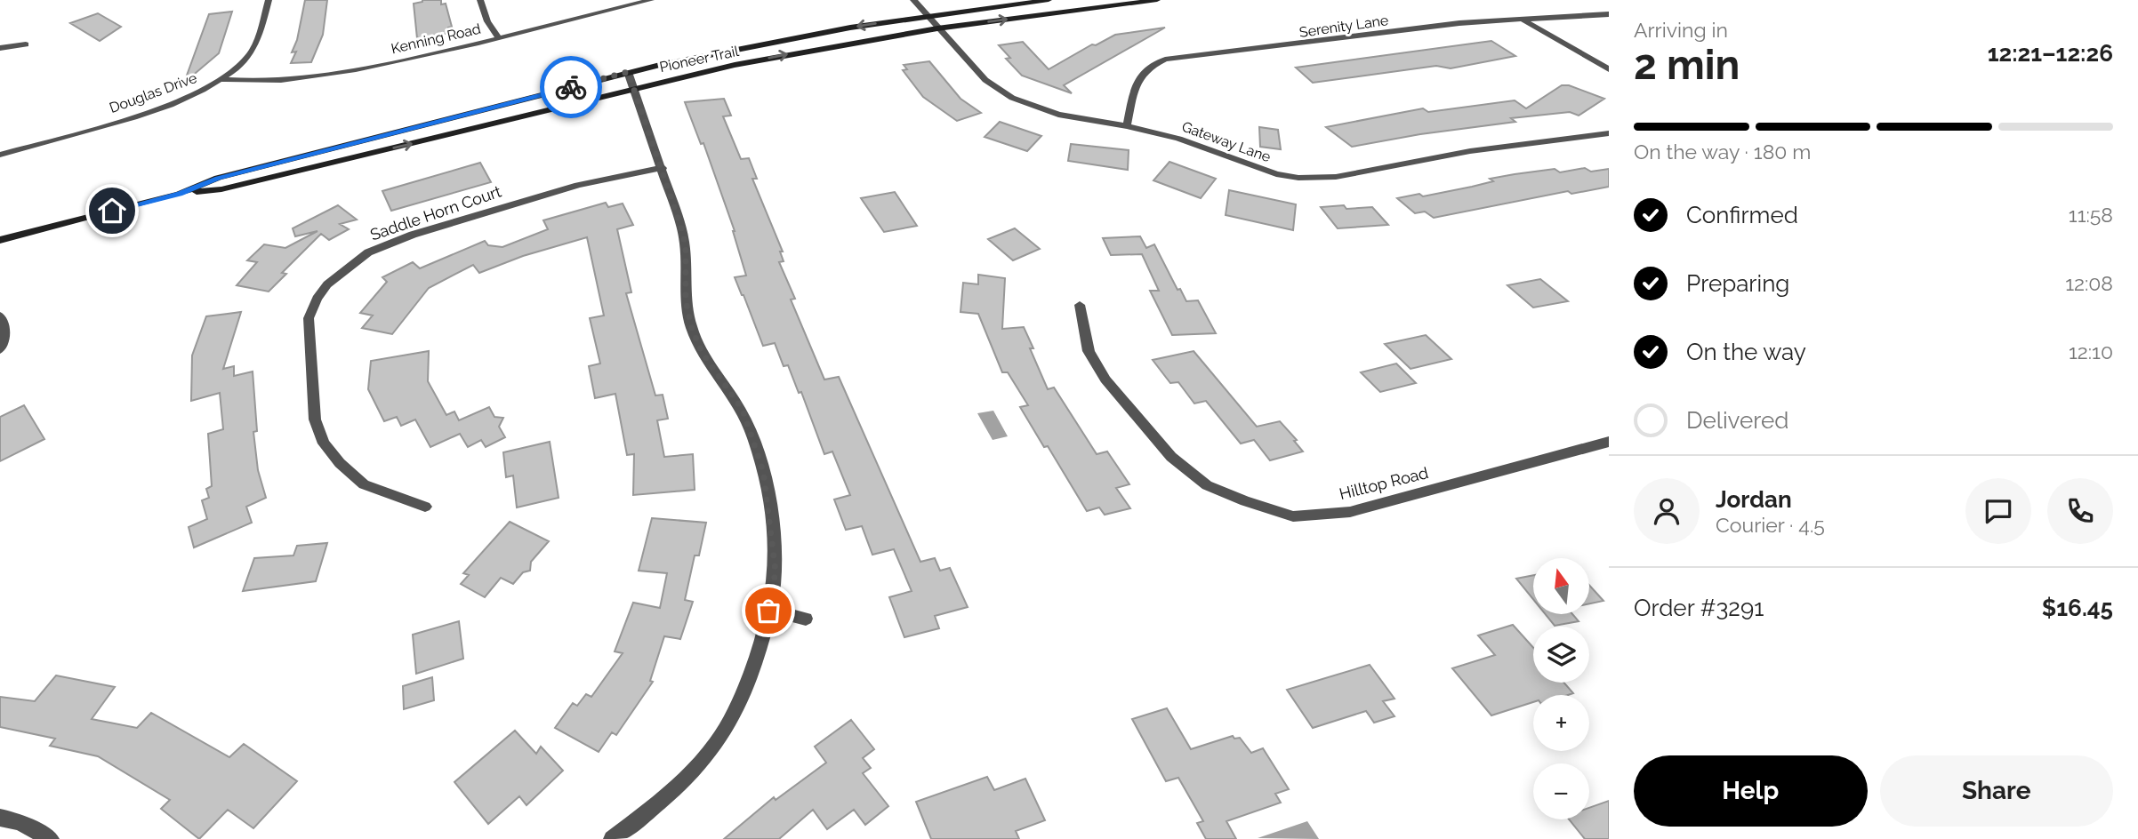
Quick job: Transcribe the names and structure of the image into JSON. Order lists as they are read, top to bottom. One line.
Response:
{"streets":{"main road":["Pioneer Trail"],"street":["Serenity Lane","Kenning Road","Douglas Drive","Gateway Lane","Saddle Horn Court","Hilltop Road"]},"crossings":[["Serenity Lane","Gateway Lane"],["Kenning Road","Douglas Drive"],["Pioneer Trail","Gateway Lane"]],"north":"top","page":{"heading":["2 min","Arriving in","12:21–12:26"],"panel":["Jordan","Courier · 4.5","Order #3291","$16.45"],"bar":"On the way · 180 m","list":[["Confirmed","11:58"],["Preparing","12:08"],["On the way","12:10"],"Delivered"],"map_buttons":["+","−"],"buttons":["Help","Share"]}}
